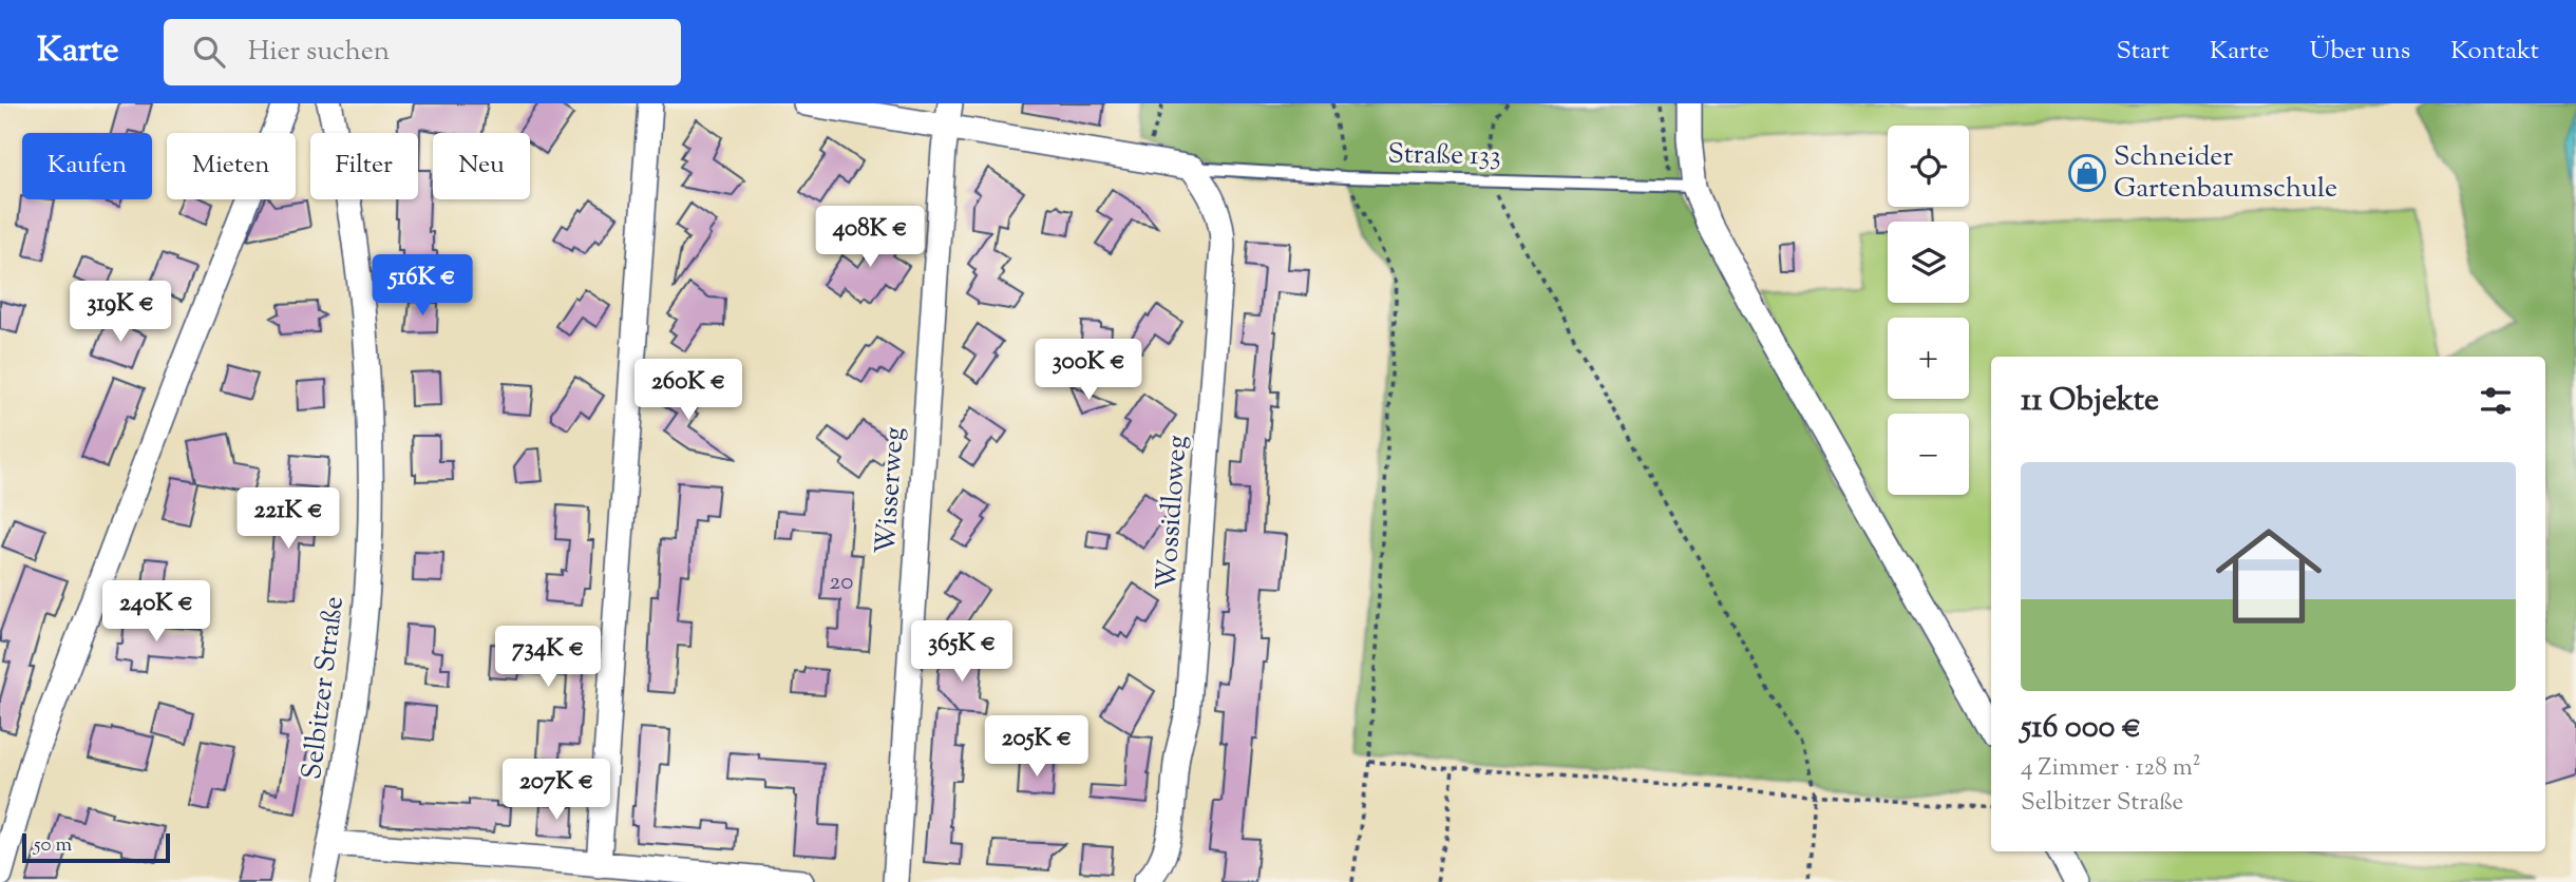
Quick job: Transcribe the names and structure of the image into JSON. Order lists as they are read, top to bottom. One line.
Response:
{"streets":{"street":["Wisserweg","Wossidloweg","Selbitzer Straße"],"lane":["Straße 133"]},"crossings":[["Straße 133","Wossidloweg"]],"places":{"shop":["Schneider Gartenbaumschule"]},"house_numbers":["20"],"scale_bar":"50 m","page":{"header":"Karte","search":"Hier suchen","nav":["Start","Karte","Über uns","Kontakt"],"map_buttons":["+","−"],"chip":["Kaufen","Mieten","Filter","Neu"],"price":["408K €","516K €","319K €","300K €","260K €","221K €","240K €","365K €","734K €","205K €","207K €"],"heading":"11 Objekte","list":[{"name":"516 000 €","note":"4 Zimmer · 128 m² · Selbitzer Straße"}],"scale":"50 m"}}
